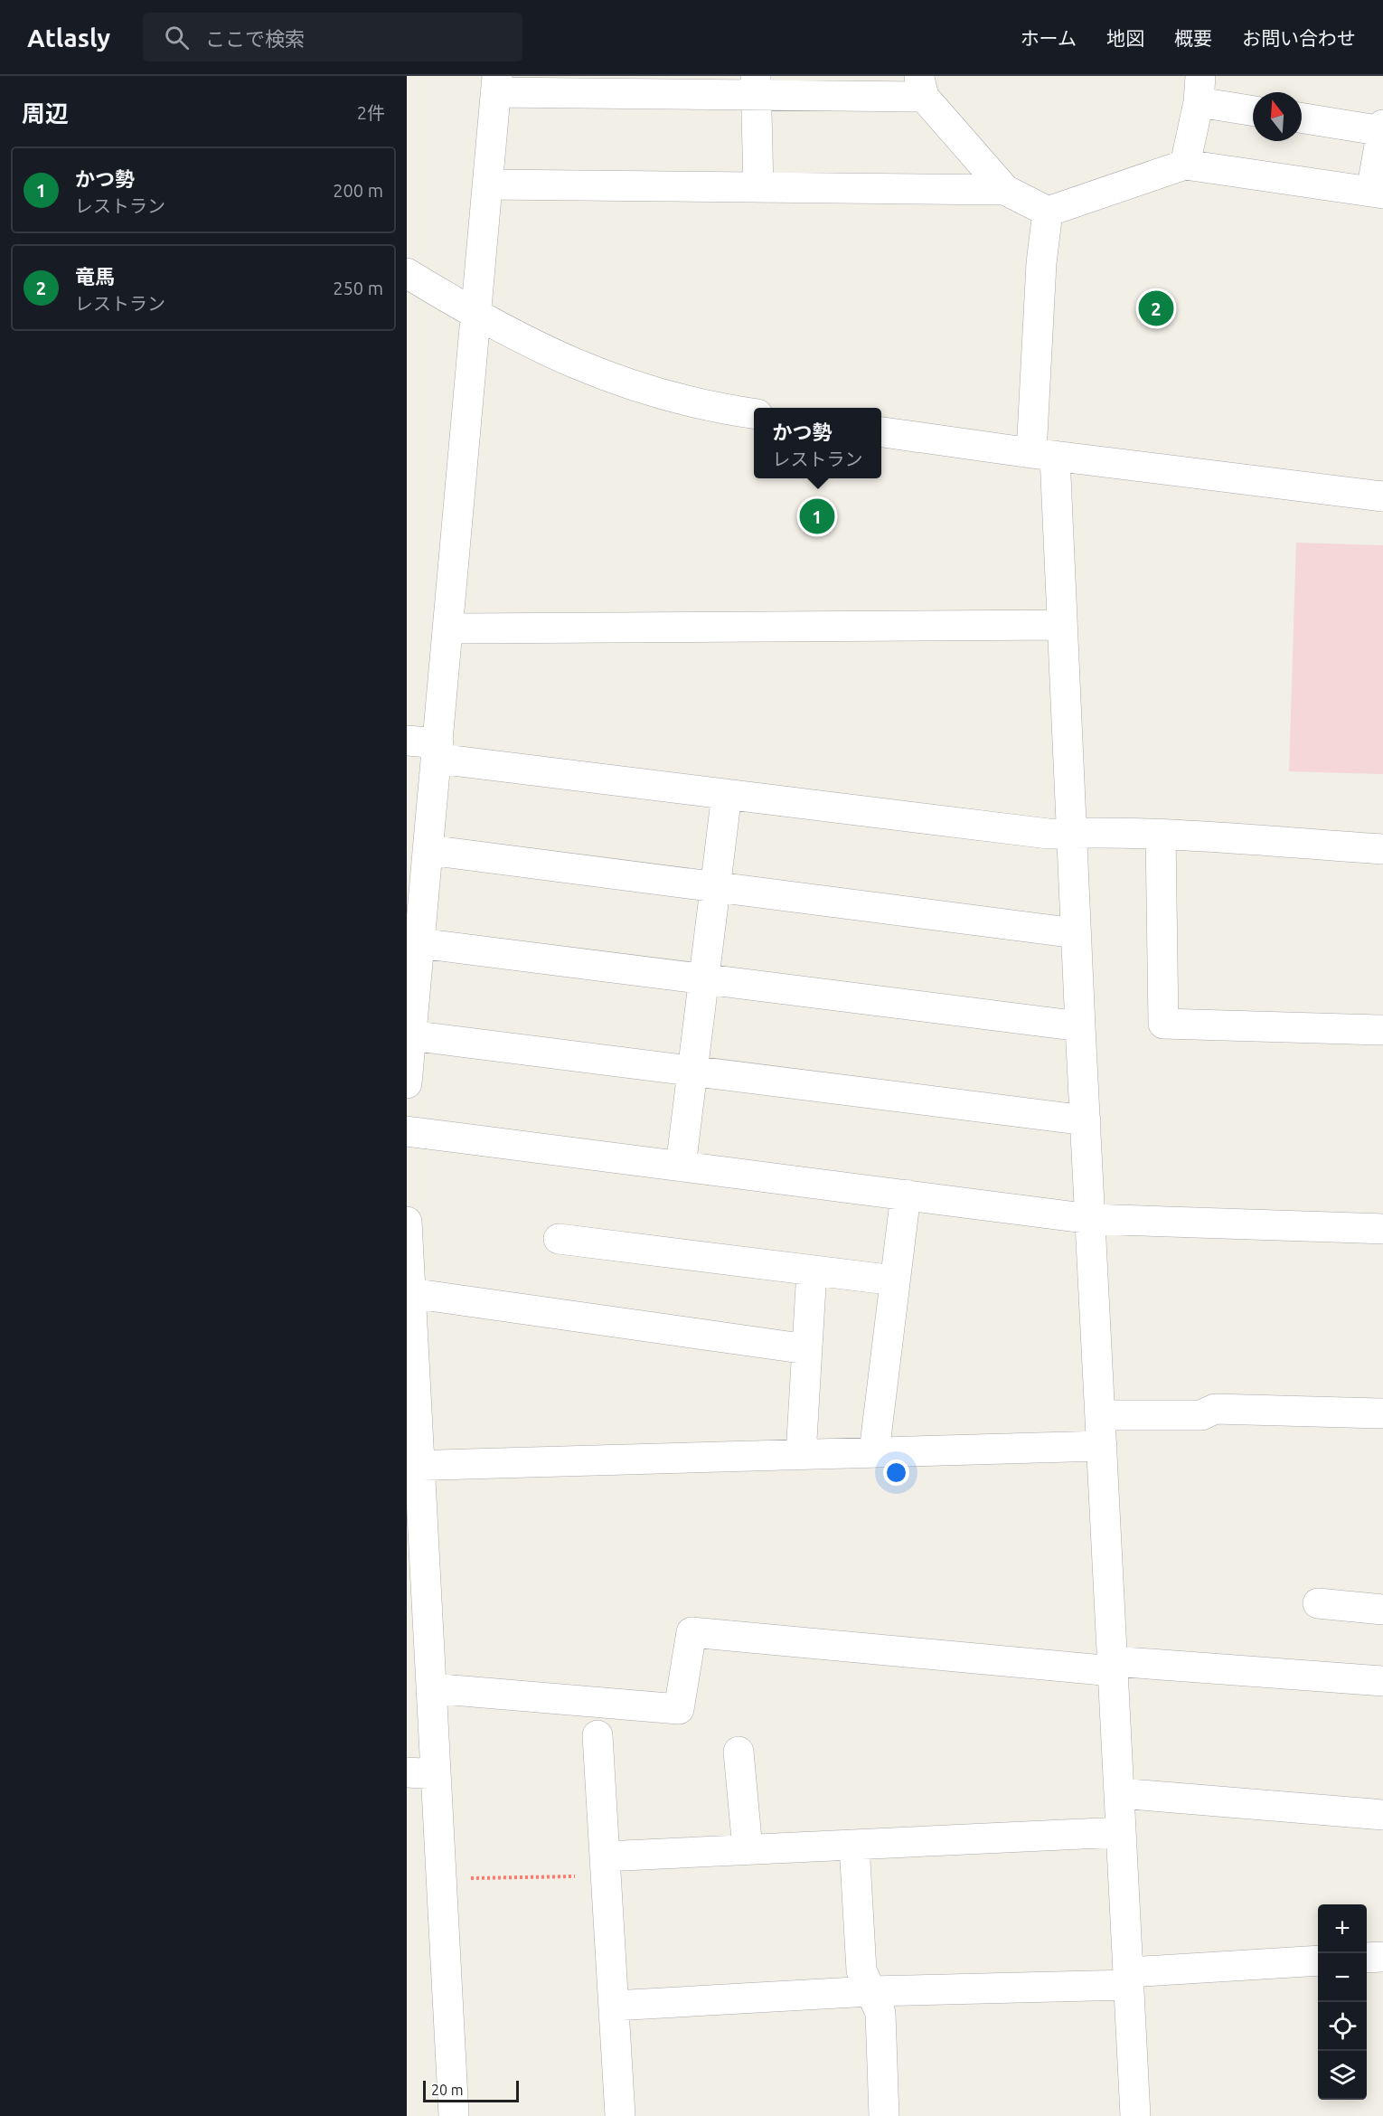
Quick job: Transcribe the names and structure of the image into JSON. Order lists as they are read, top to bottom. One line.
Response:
{"scale_bar":"20 m","north":"top","page":{"header":"Atlasly","search":"ここで検索","nav":["ホーム","地図","概要","お問い合わせ"],"heading":["周辺","2件"],"list":[{"mark":"1","name":"かつ勢","note":"レストラン","value":"200 m"},{"mark":"2","name":"竜馬","note":"レストラン","value":"250 m"}],"pins":["2","1"],"popup":["かつ勢","レストラン"],"map_buttons":["+","−"],"scale":"20 m"}}
